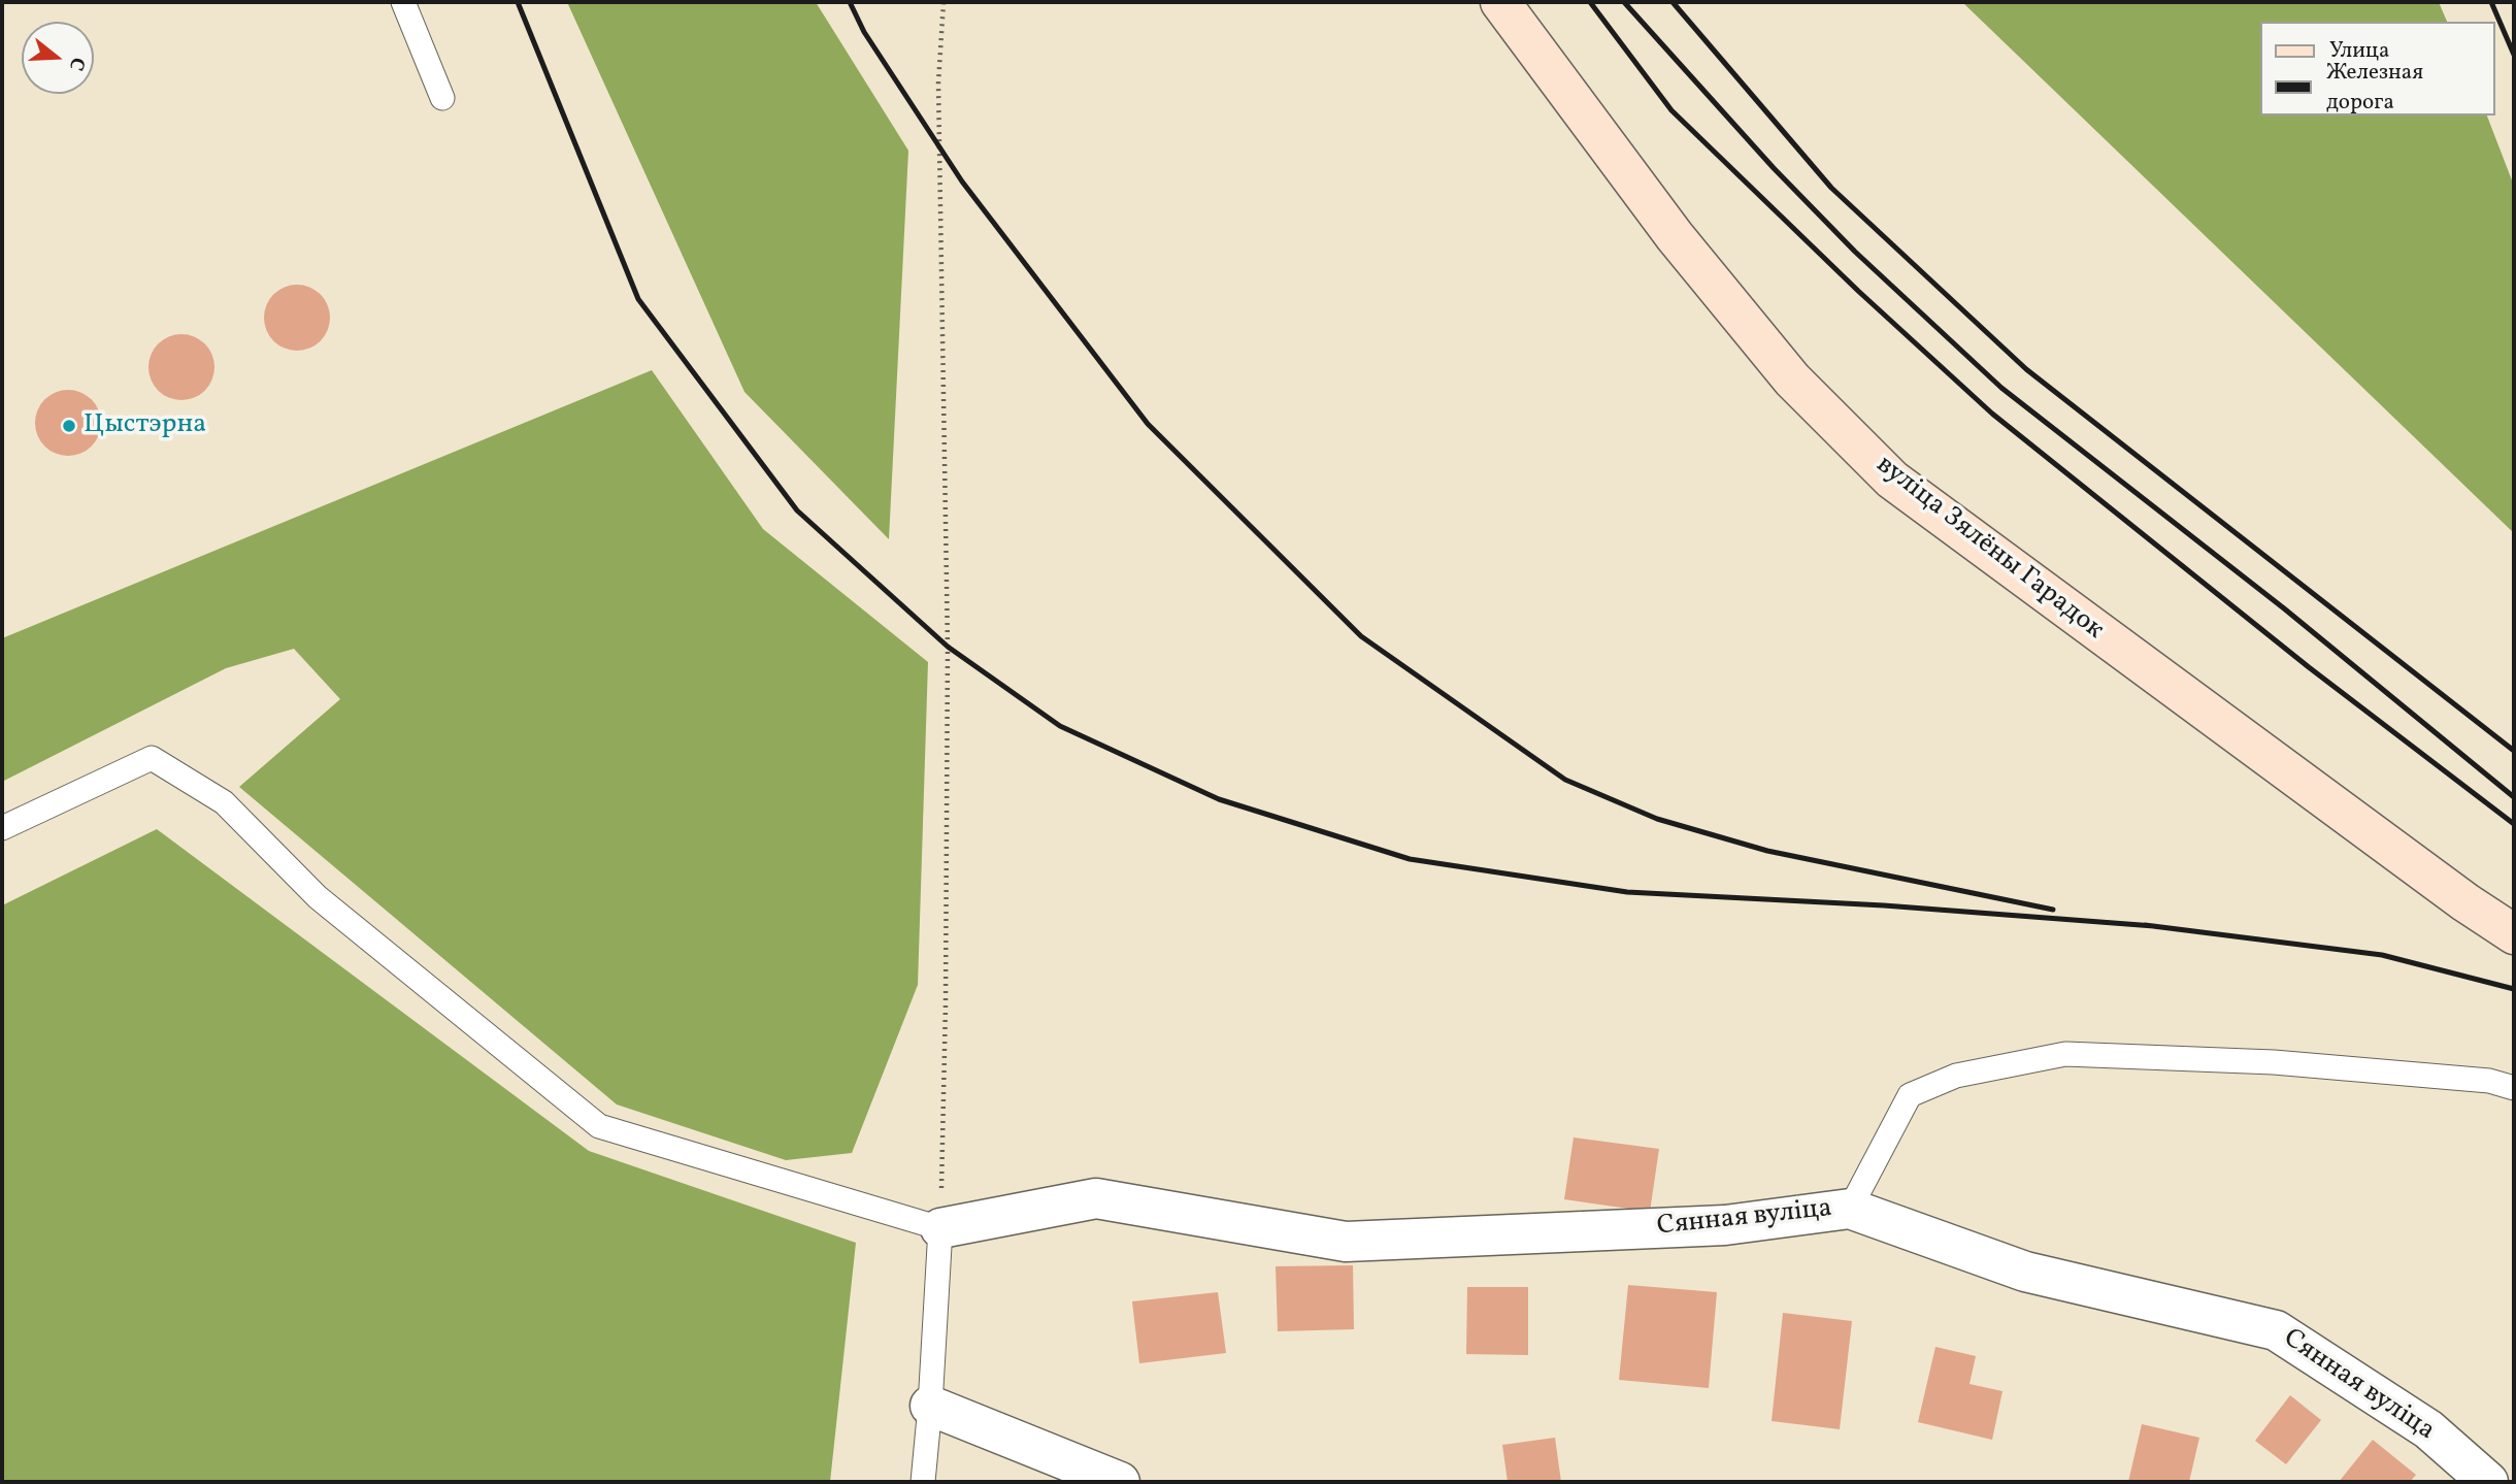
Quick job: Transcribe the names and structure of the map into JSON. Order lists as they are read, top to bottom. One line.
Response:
{"streets":{"street":["вуліца Зялёны Гарадок","Сянная вуліца"]},"places":["Цыстэрна"],"legend":["Улица","Железная дорога"],"north":"right"}
